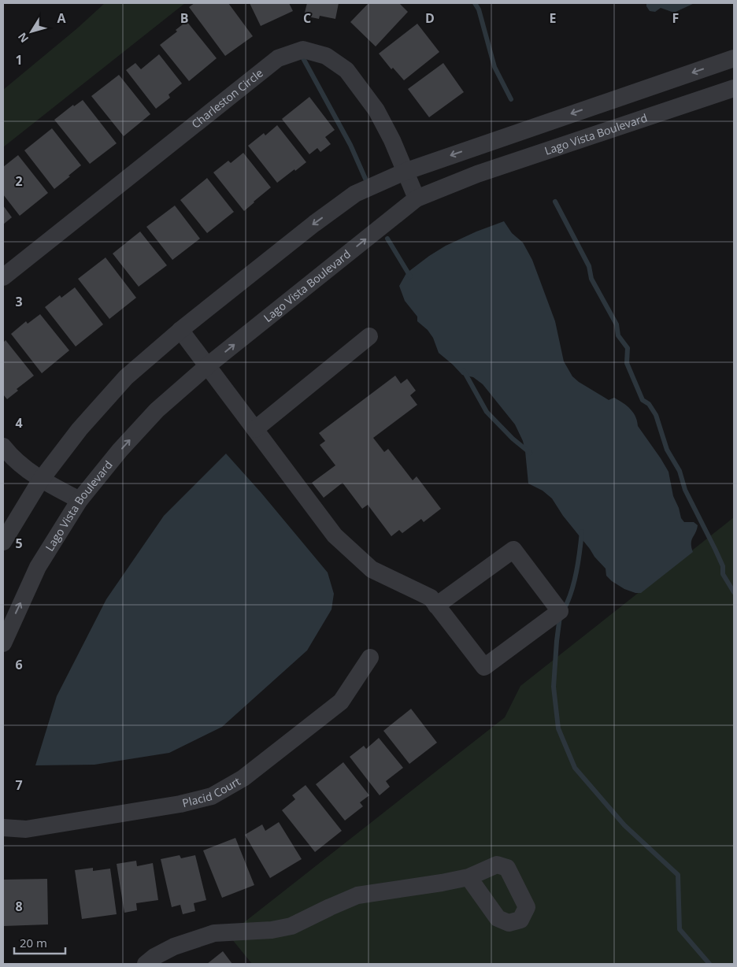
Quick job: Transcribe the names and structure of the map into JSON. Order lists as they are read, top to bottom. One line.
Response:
{"streets":{"street":["Charleston Circle","Lago Vista Boulevard","Placid Court"]},"crossings":[["Charleston Circle","Lago Vista Boulevard"]],"scale_bar":"20 m","north":"bottom left","grid":{"columns":["A","B","C","D","E","F"],"rows":["1","2","3","4","5","6","7","8"]}}
